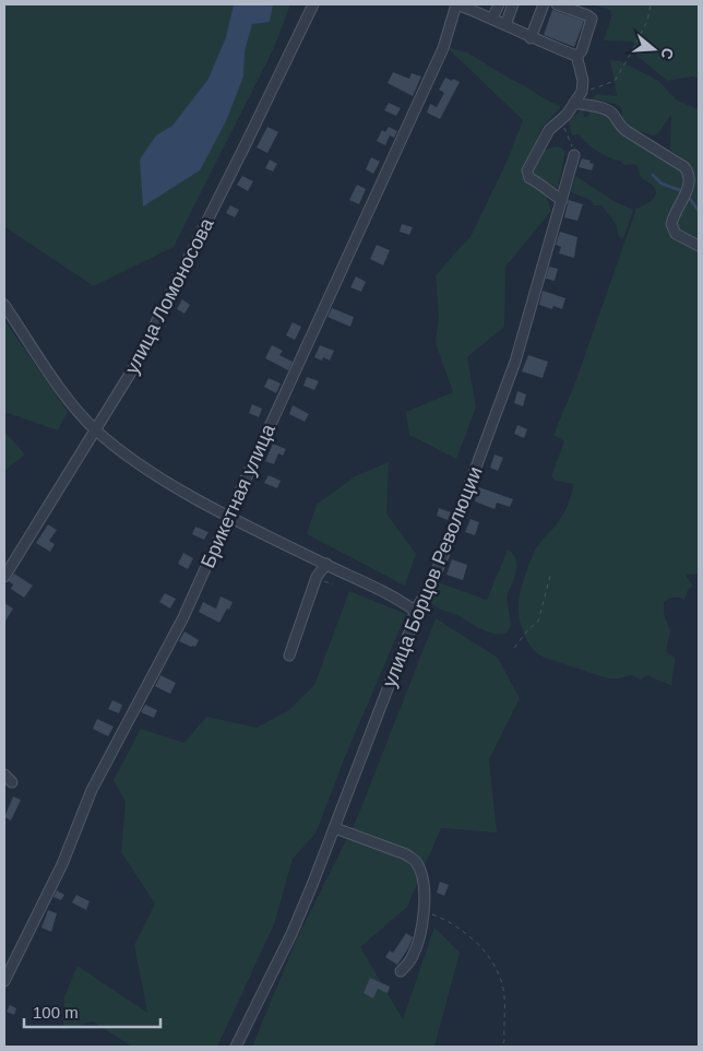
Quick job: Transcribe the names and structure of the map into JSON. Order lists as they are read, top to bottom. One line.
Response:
{"streets":{"street":["улица Ломоносова","Брикетная улица","улица Борцов Революции"]},"scale_bar":"100 m","north":"right"}
